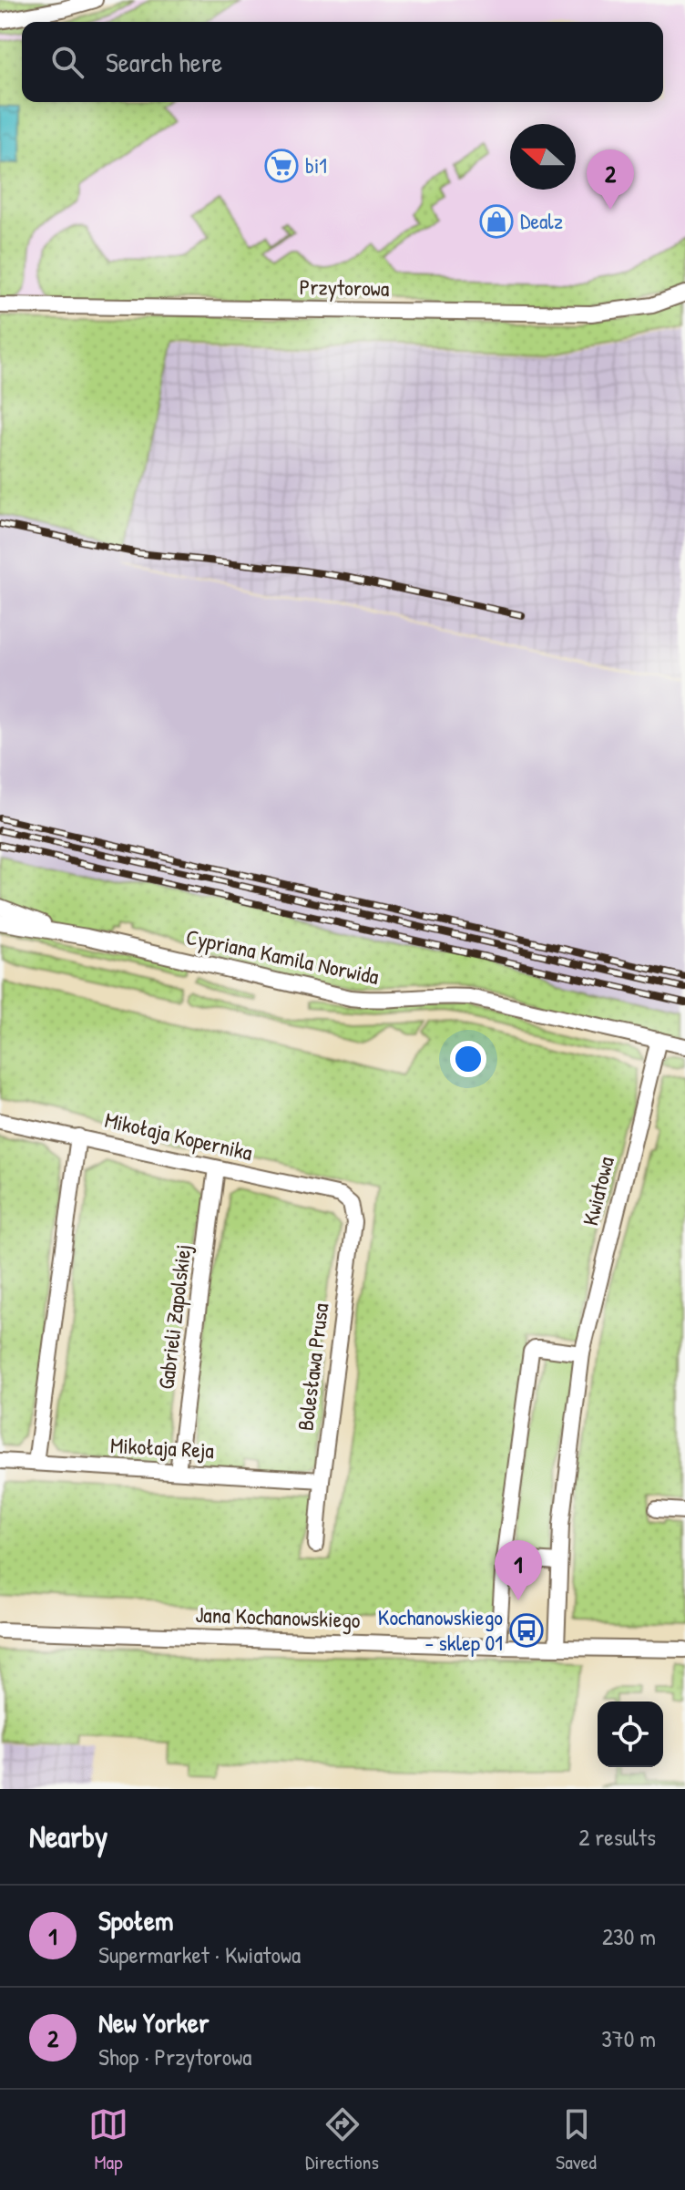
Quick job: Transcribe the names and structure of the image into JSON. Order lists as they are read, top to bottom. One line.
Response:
{"streets":{"street":["Przytorowa","Cypriana Kamila Norwida","Mikołaja Kopernika","Kwiatowa","Gabrieli Zapolskiej","Bolesława Prusa","Mikołaja Reja","Jana Kochanowskiego"]},"crossings":[["Cypriana Kamila Norwida","Kwiatowa"],["Mikołaja Kopernika","Gabrieli Zapolskiej"],["Mikołaja Kopernika","Bolesława Prusa"],["Kwiatowa","Jana Kochanowskiego"],["Gabrieli Zapolskiej","Mikołaja Reja"],["Bolesława Prusa","Mikołaja Reja"]],"places":{"supermarket":["bi1"],"shop":["Dealz"],"bus stop":["Kochanowskiego - sklep 01"]},"north":"left","page":{"search":"Search here","pins":["2","1"],"heading":["Nearby","2 results"],"list":[{"mark":"1","name":"Społem","note":"Supermarket · Kwiatowa","value":"230 m"},{"mark":"2","name":"New Yorker","note":"Shop · Przytorowa","value":"370 m"}],"nav":["Map","Directions","Saved"]}}
